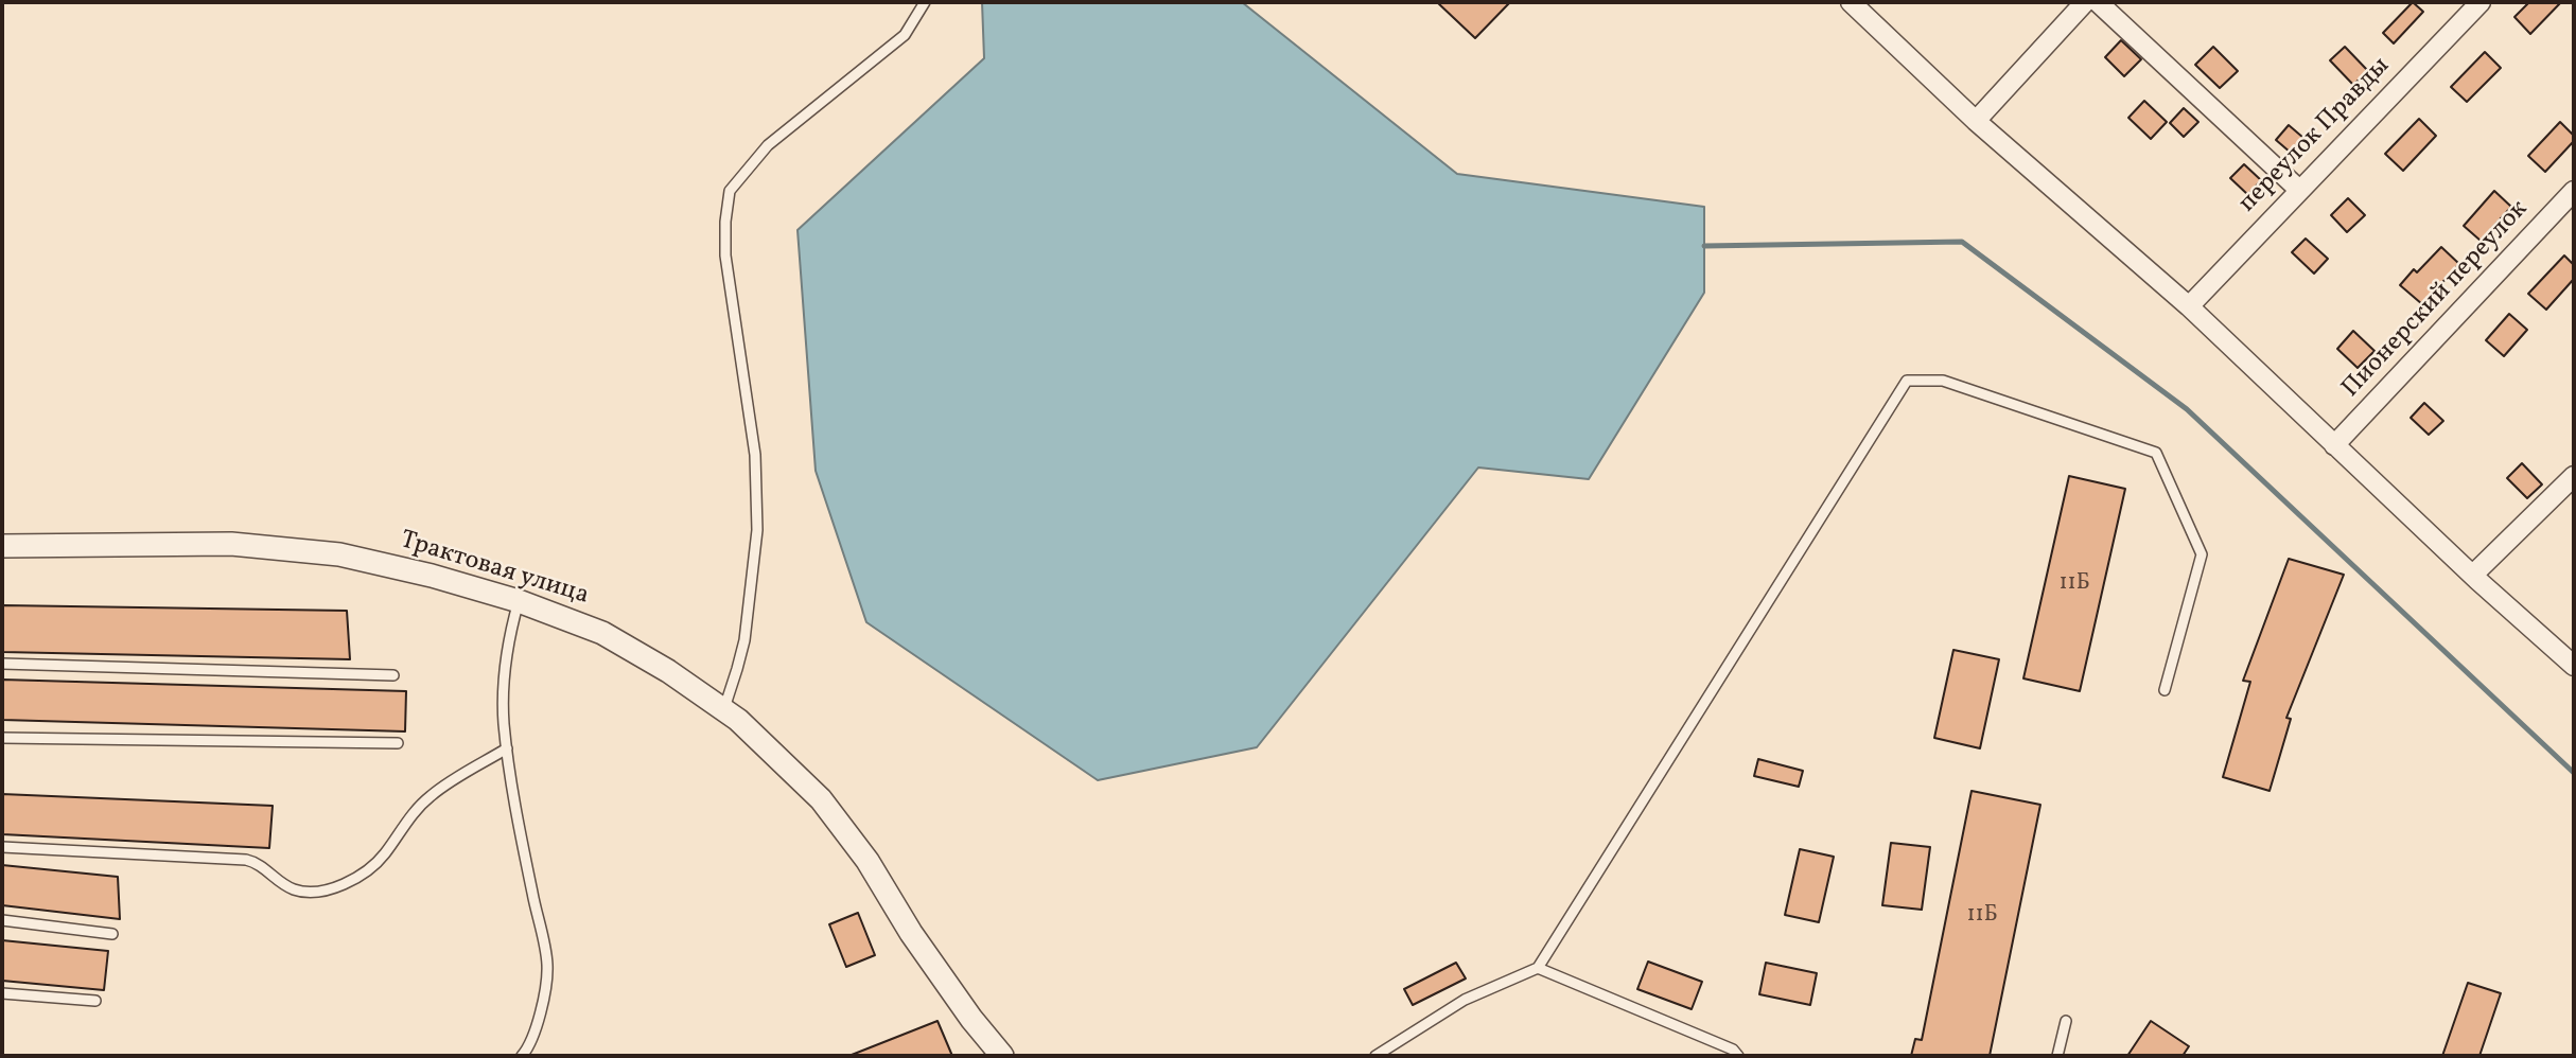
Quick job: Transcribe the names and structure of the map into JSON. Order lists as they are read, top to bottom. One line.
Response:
{"streets":{"street":["переулок Правды","Пионерский переулок","Трактовая улица"]},"house_numbers":["11Б","11Б"]}
